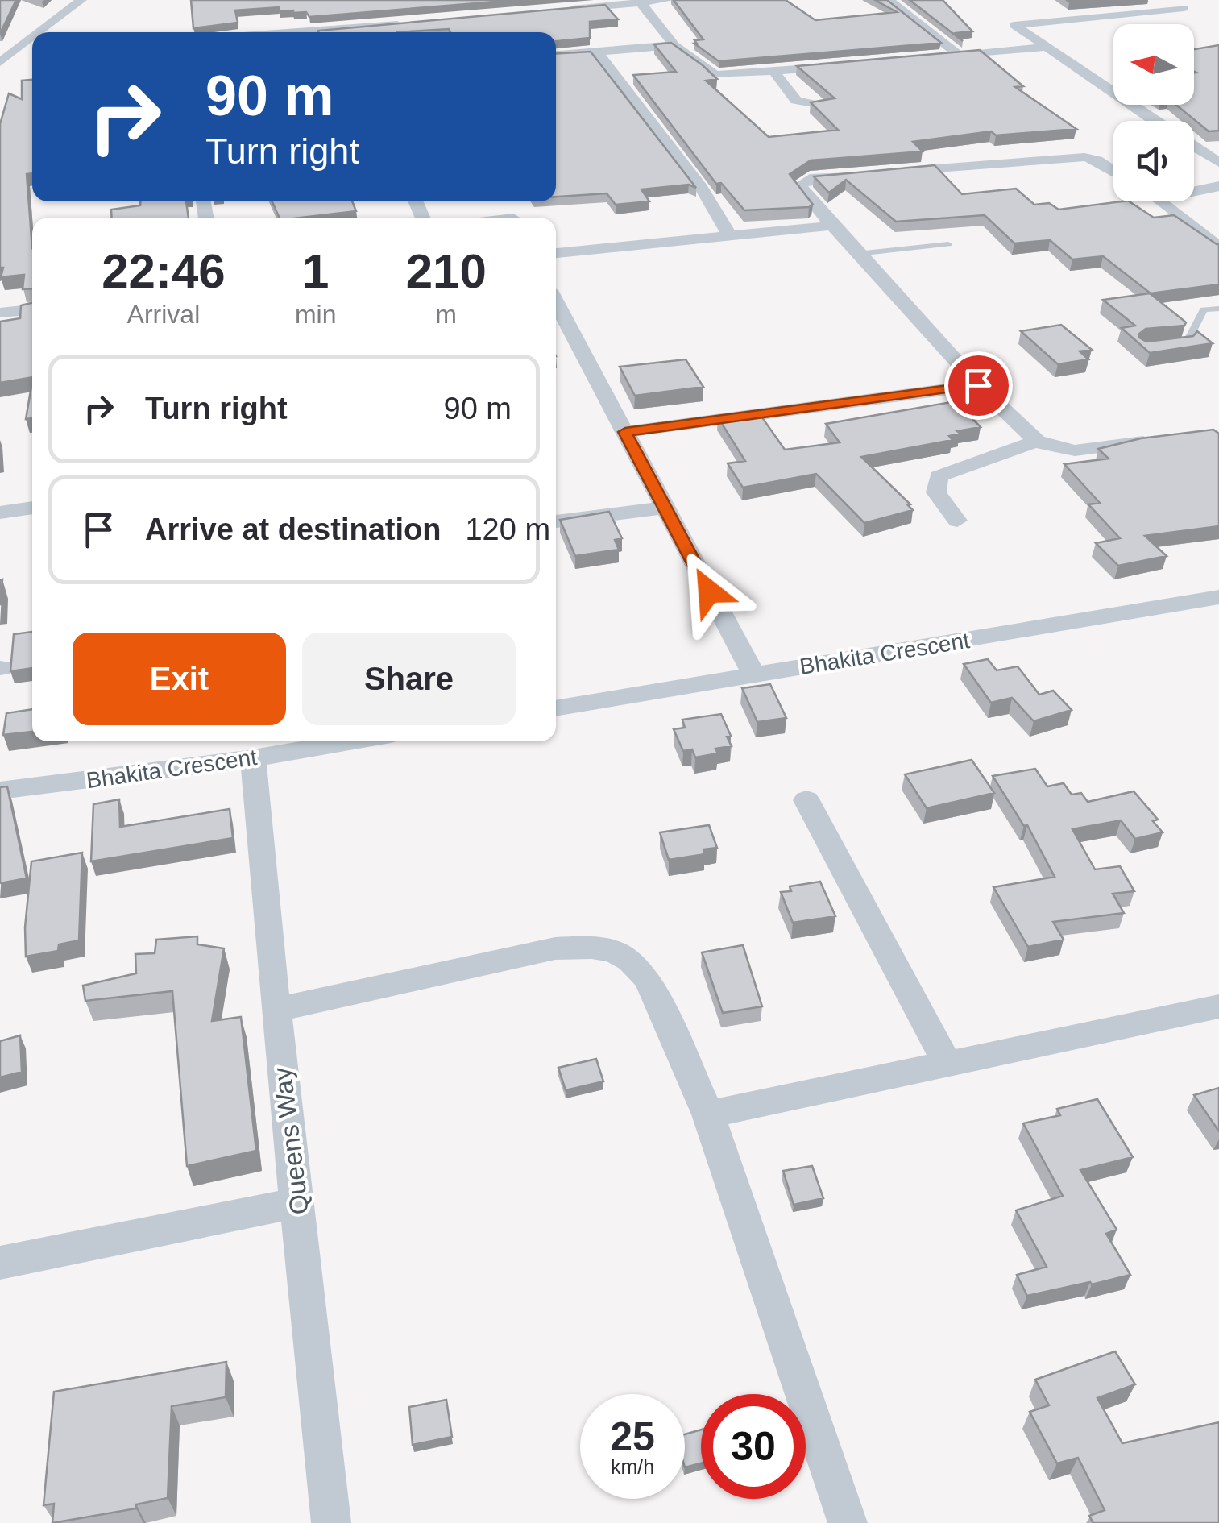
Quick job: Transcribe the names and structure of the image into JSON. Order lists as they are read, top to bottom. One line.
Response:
{"streets":{"street":["Bhakita Crescent","Queens Way"]},"crossings":[["Bhakita Crescent","Queens Way"]],"north":"left","page":{"turn":["90 m","Turn right"],"eta":["22:46","Arrival","1","min","210","m"],"list":[{"name":"Turn right","value":"90 m"},{"name":"Arrive at destination","value":"120 m"}],"buttons":["Exit","Share"],"speed":"25 km/h","limit":"30"}}
